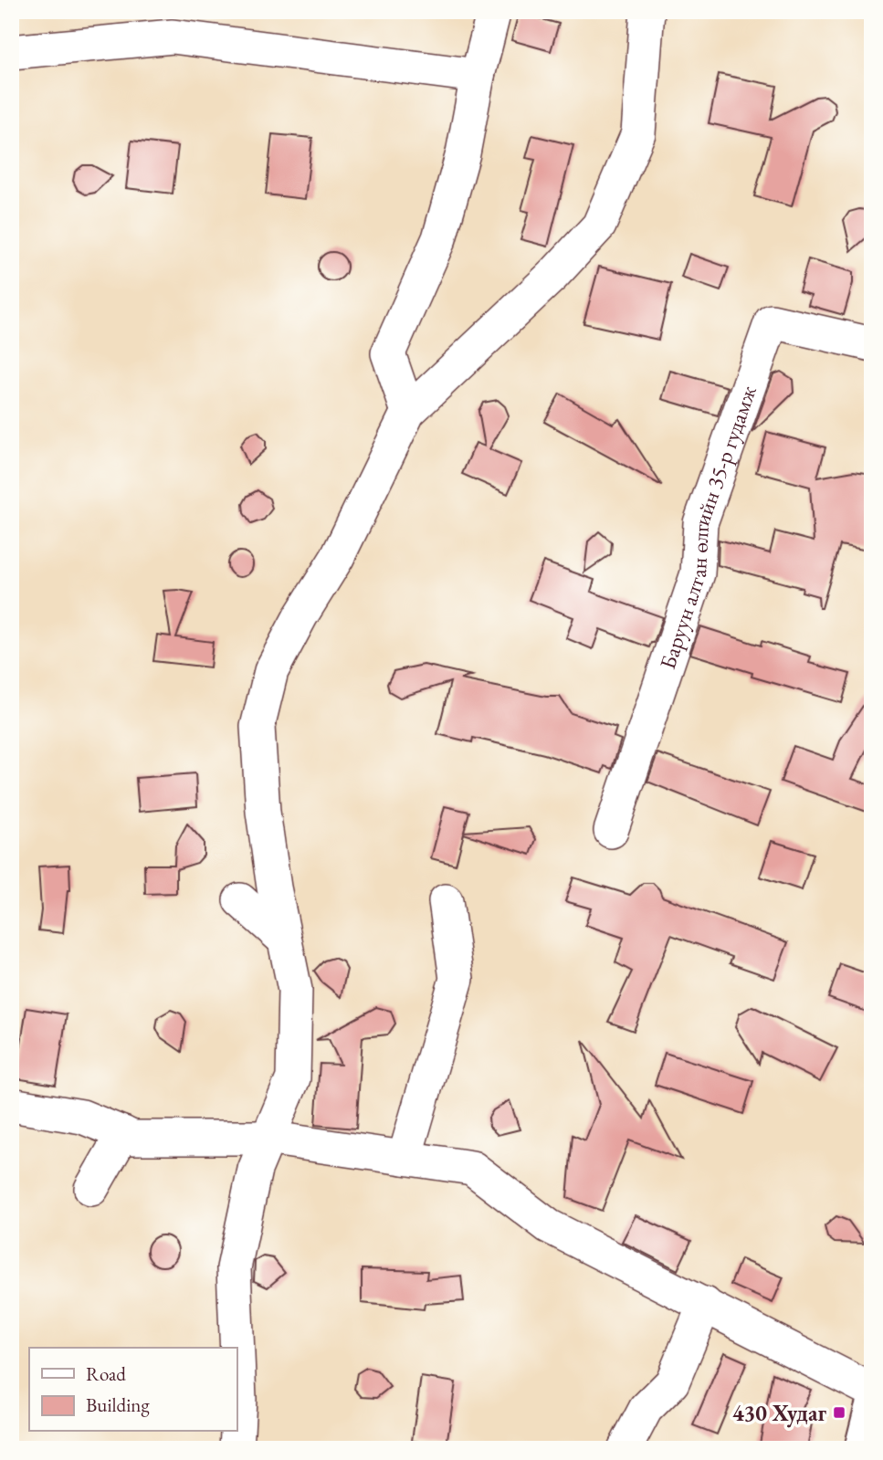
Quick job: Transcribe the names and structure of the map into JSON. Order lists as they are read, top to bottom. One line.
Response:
{"streets":{"street":["Баруун алтан өлгийн 35-р гудамж"]},"places":{"transit":["430 Худаг"]},"legend":["Road","Building"]}
